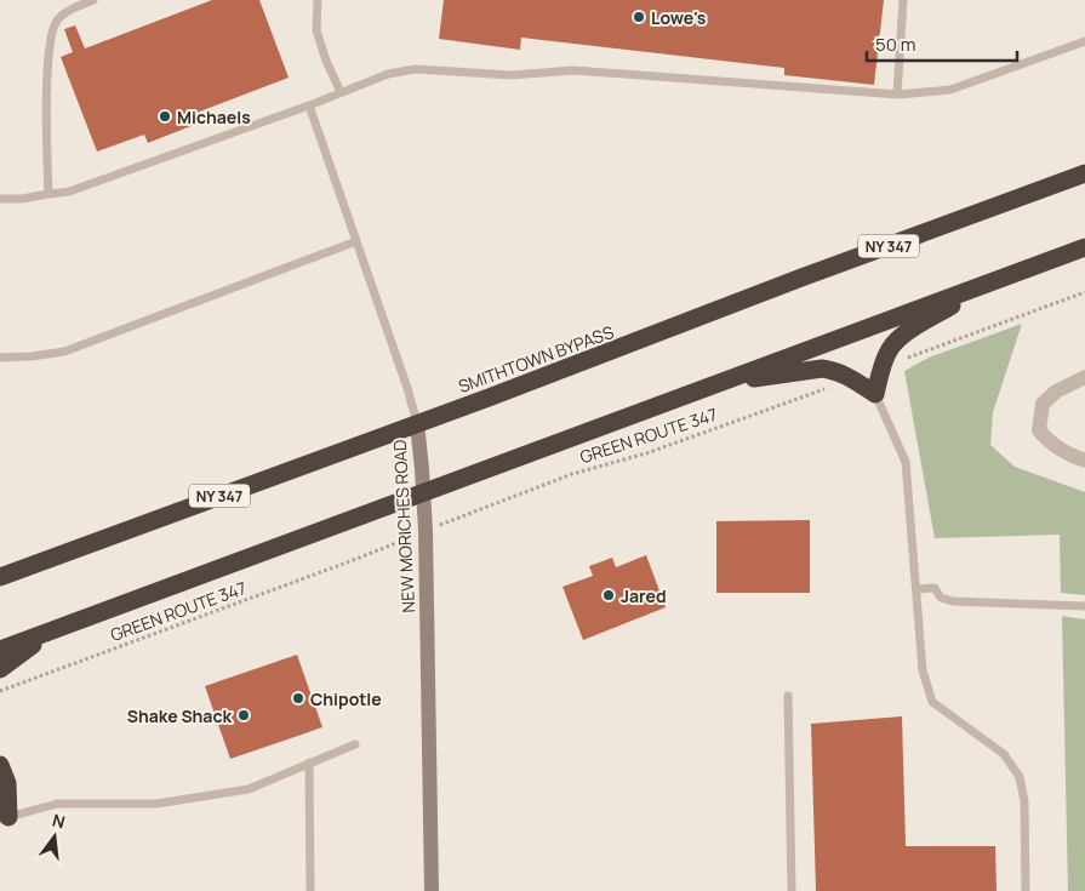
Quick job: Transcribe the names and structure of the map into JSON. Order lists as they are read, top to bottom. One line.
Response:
{"streets":{"highway":["NY 347","SMITHTOWN BYPASS"],"main road":["NEW MORICHES ROAD"],"path":["GREEN ROUTE 347"]},"crossings":[["SMITHTOWN BYPASS","NEW MORICHES ROAD"]],"places":["Lowe's","Michaels","Jared","Chipotle","Shake Shack"],"scale_bar":"50 m","north":"top"}
